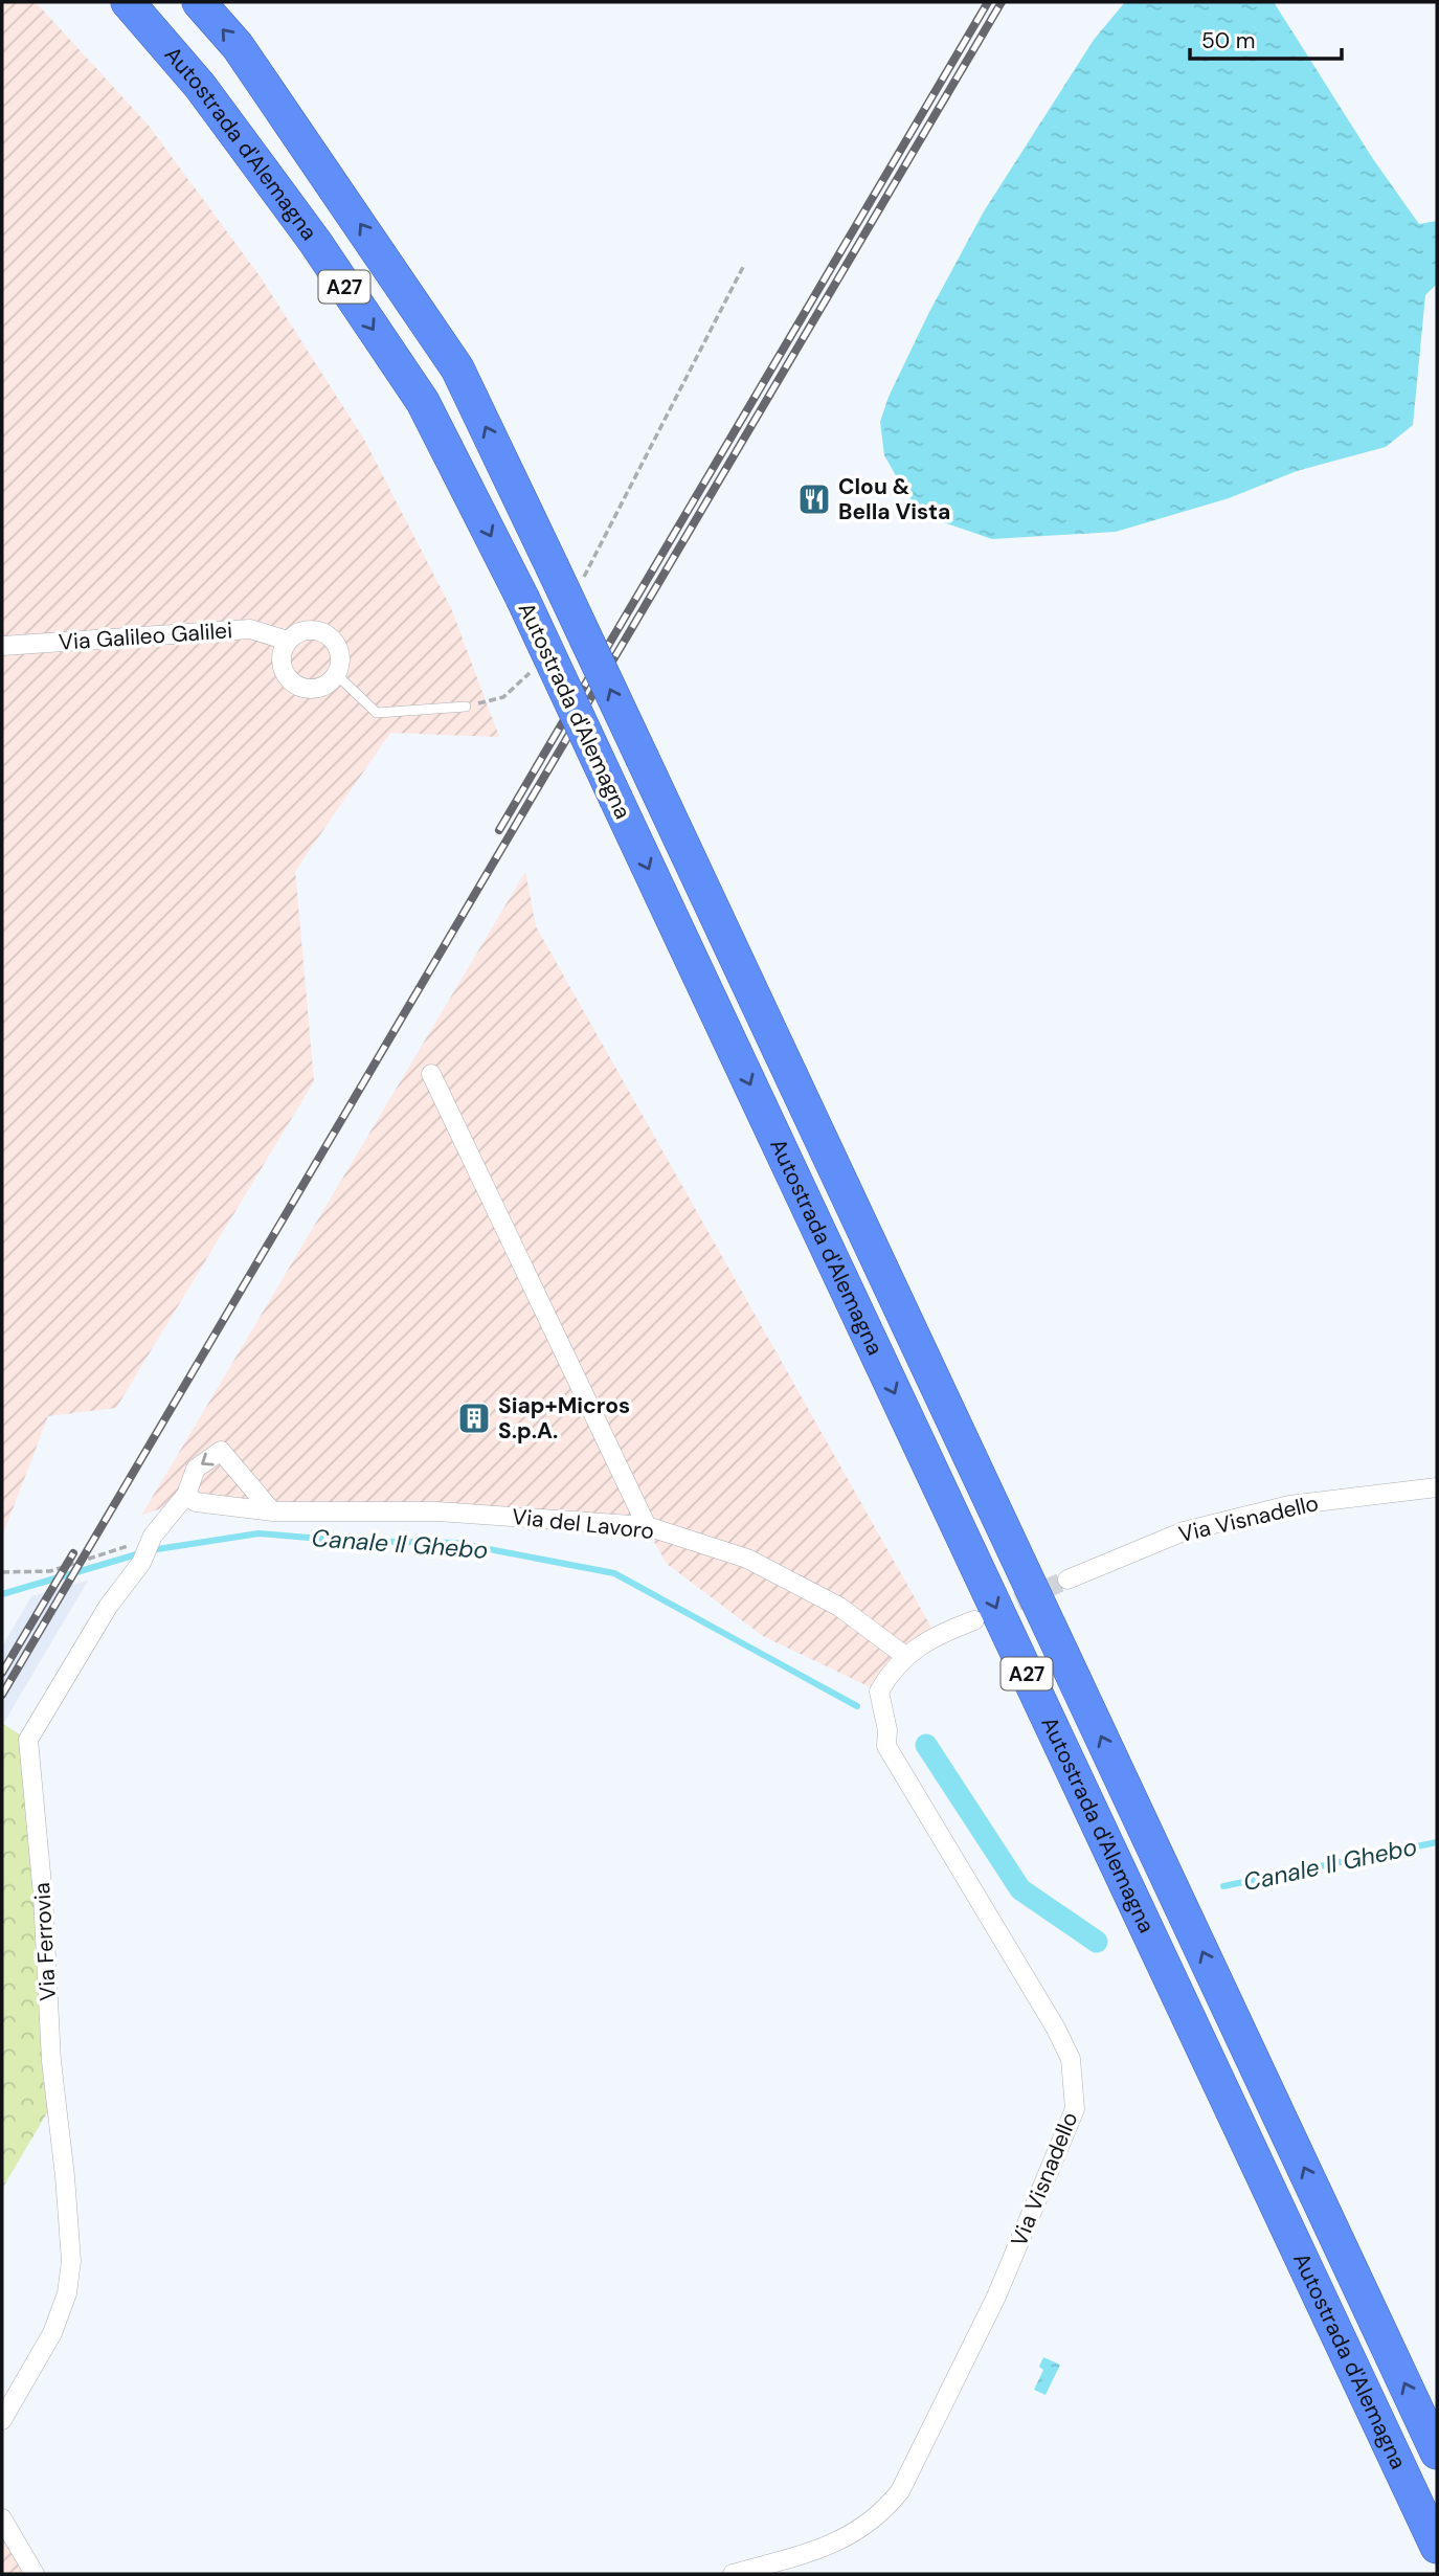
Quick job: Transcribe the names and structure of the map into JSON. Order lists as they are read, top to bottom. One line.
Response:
{"streets":{"highway":["Autostrada d'Alemagna","A27"],"street":["Via Galileo Galilei","Via Visnadello","Via del Lavoro","Via Ferrovia"]},"crossings":[["Via Visnadello","Via del Lavoro"],["Via del Lavoro","Via Ferrovia"]],"water":["Canale Il Ghebo"],"places":{"restaurant":["Clou & Bella Vista"],"building":["Siap+Micros S.p.A."]},"scale_bar":"50 m"}
